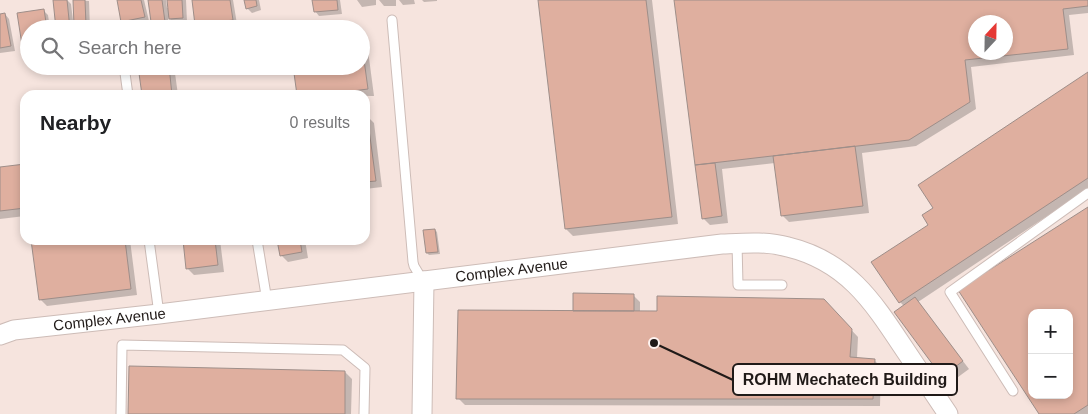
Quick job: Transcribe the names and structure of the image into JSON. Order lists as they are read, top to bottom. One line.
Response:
{"streets":{"street":["Complex Avenue"]},"places":["ROHM Mechatech Building"],"north":"top","page":{"search":"Search here","heading":["Nearby","0 results"],"map_buttons":["+","−"]}}
